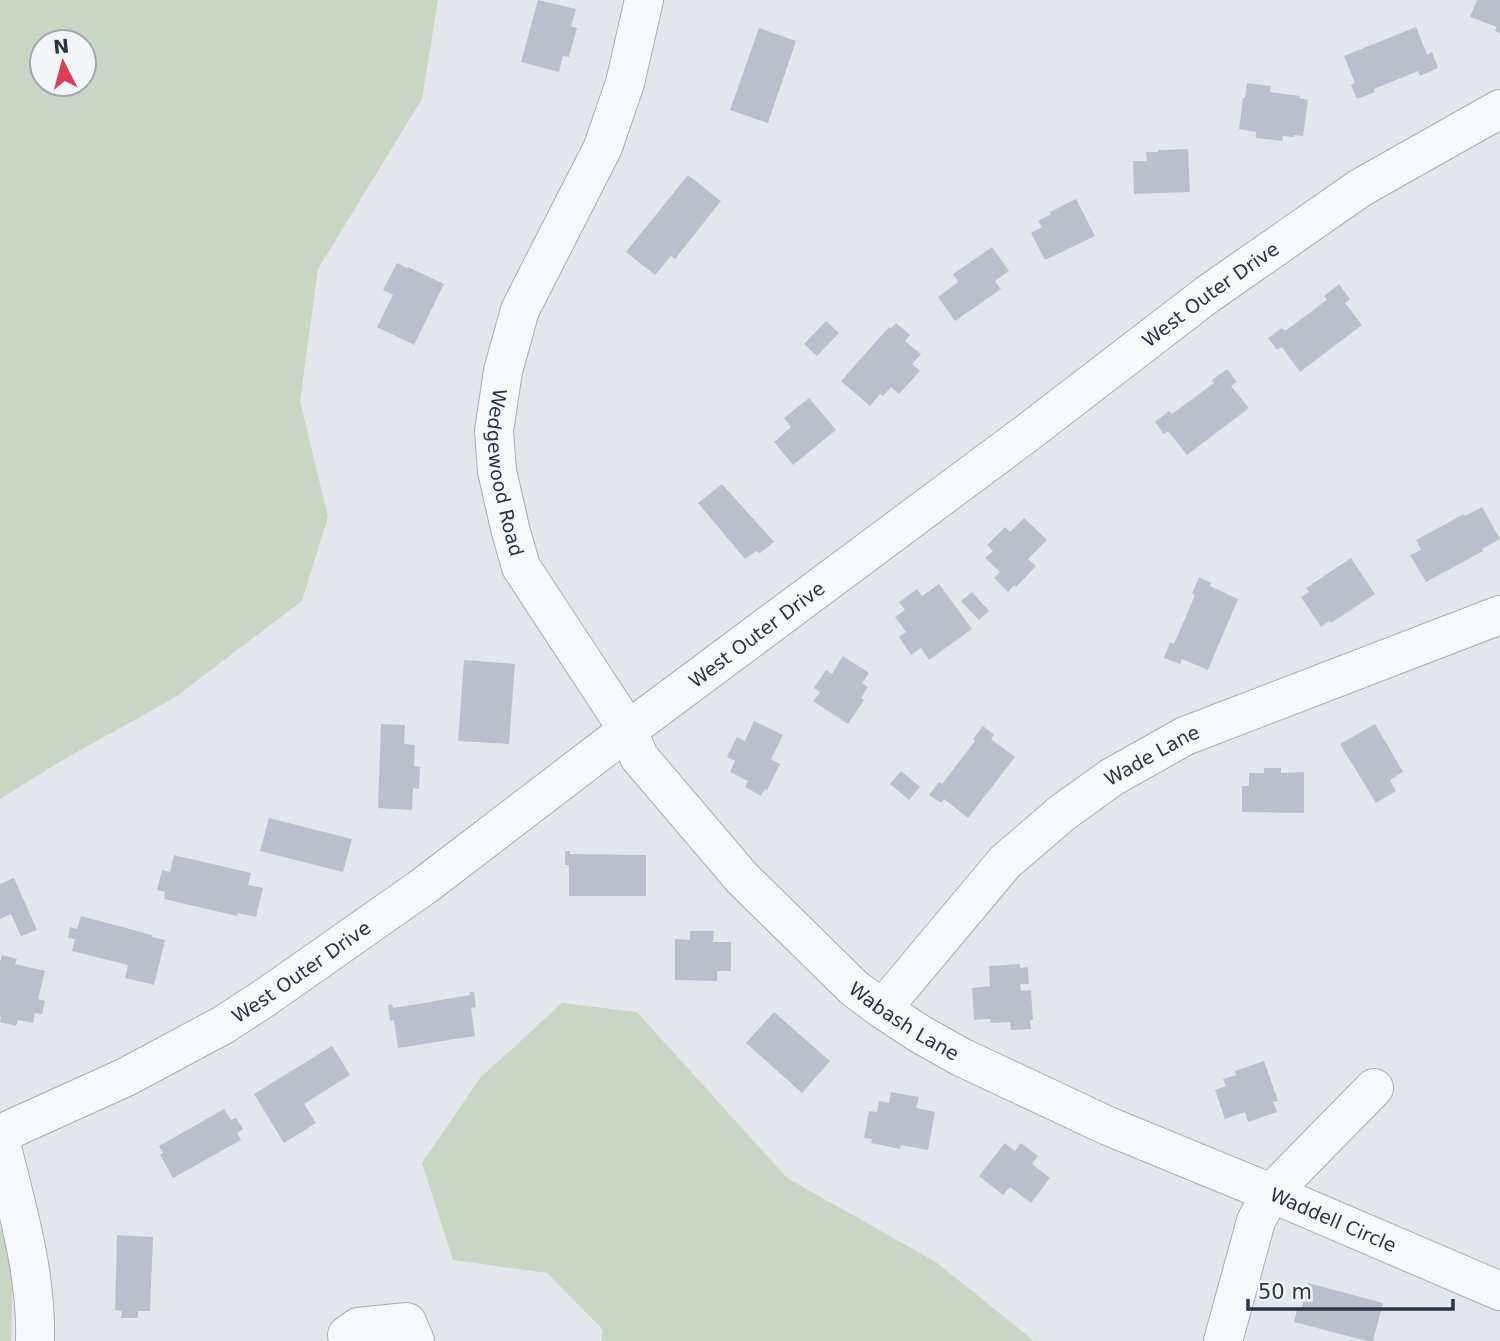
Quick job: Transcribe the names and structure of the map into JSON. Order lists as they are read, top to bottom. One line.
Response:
{"streets":{"street":["West Outer Drive","Wedgewood Road","Wade Lane","Wabash Lane","Waddell Circle"]},"crossings":[["West Outer Drive","Wedgewood Road"],["West Outer Drive","Wabash Lane"],["Wedgewood Road","Wabash Lane"],["Wade Lane","Wabash Lane"],["Wabash Lane","Waddell Circle"]],"scale_bar":"50 m","north":"top"}
